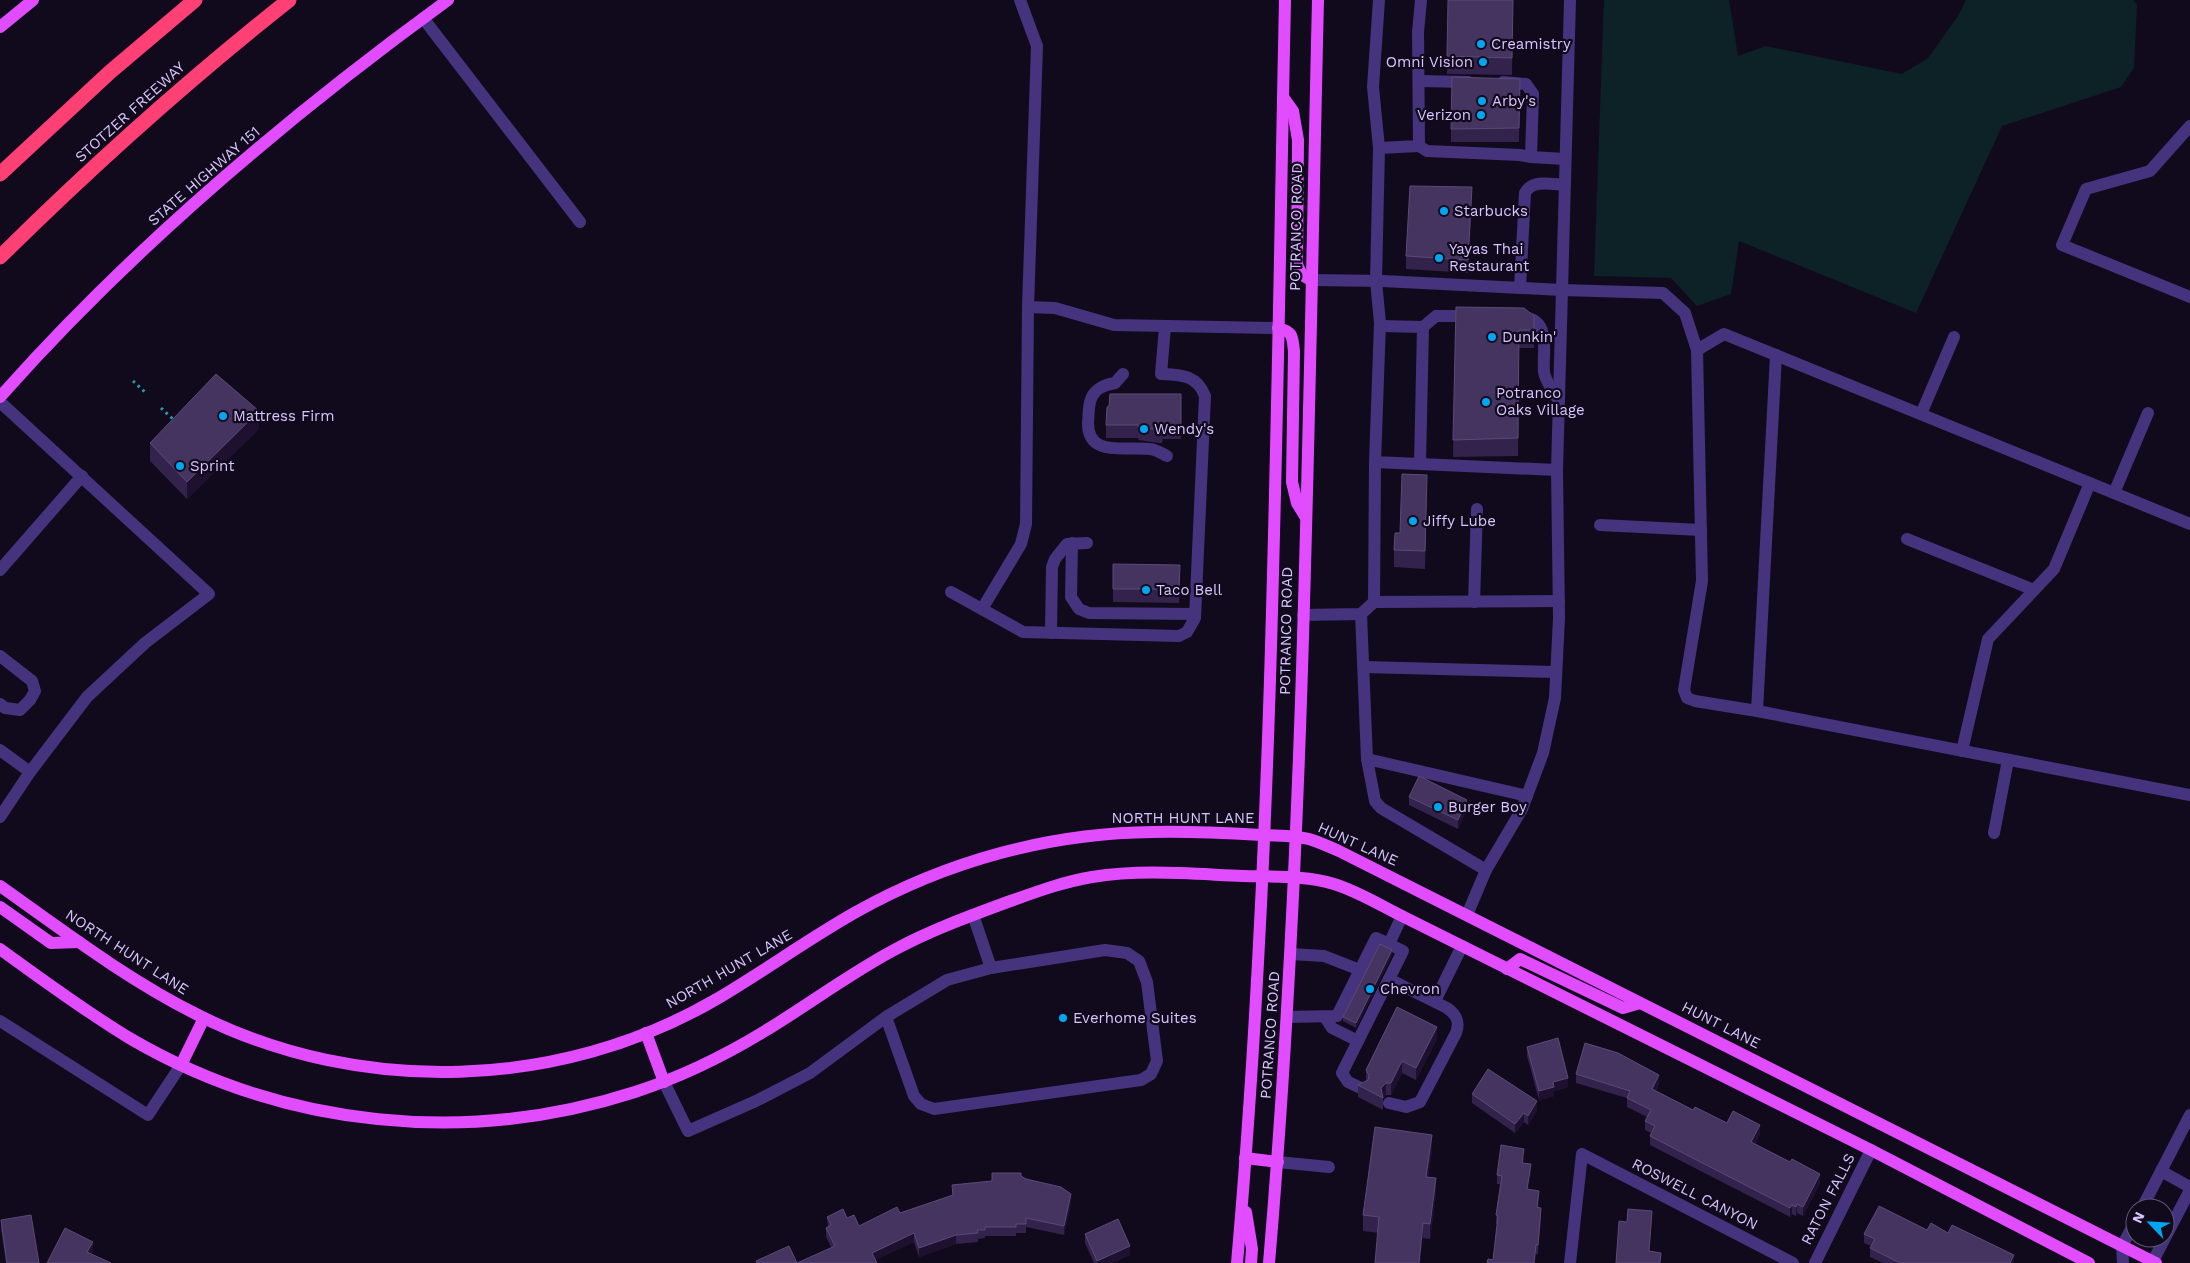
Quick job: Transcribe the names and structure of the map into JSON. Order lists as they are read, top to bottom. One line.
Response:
{"streets":{"highway":["STOTZER FREEWAY"],"main road":["STATE HIGHWAY 151","POTRANCO ROAD","NORTH HUNT LANE","HUNT LANE"],"street":["ROSWELL CANYON","RATON FALLS"]},"crossings":[["POTRANCO ROAD","NORTH HUNT LANE"],["POTRANCO ROAD","HUNT LANE"],["NORTH HUNT LANE","HUNT LANE"]],"places":["Creamistry","Omni Vision","Arby's","Verizon","Starbucks","Yayas Thai Restaurant","Dunkin'","Potranco Oaks Village","Mattress Firm","Wendy's","Sprint","Jiffy Lube","Taco Bell","Burger Boy","Chevron","Everhome Suites"],"north":"top left"}
